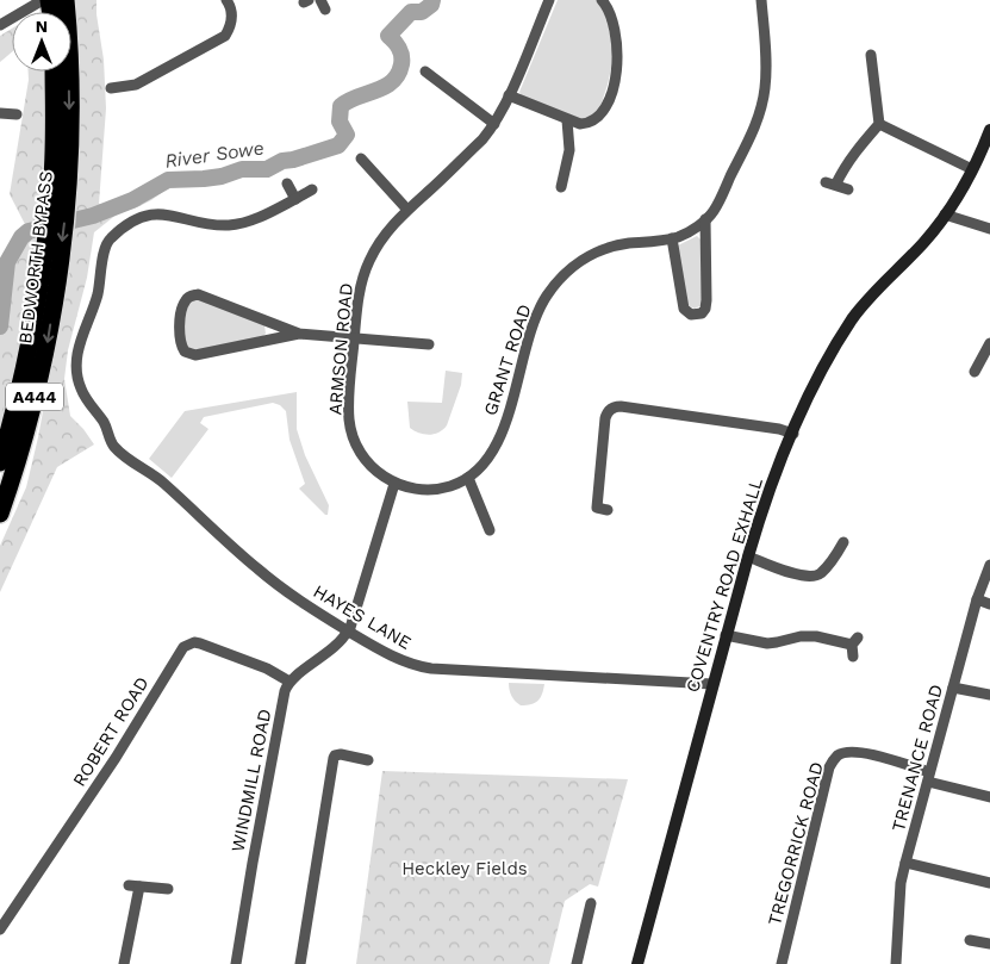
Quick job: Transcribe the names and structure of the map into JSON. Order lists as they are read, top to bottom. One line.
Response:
{"streets":{"highway":["BEDWORTH BYPASS","A444"],"main road":["COVENTRY ROAD EXHALL"],"street":["ARMSON ROAD","GRANT ROAD","HAYES LANE","ROBERT ROAD","TRENANCE ROAD","WINDMILL ROAD","TREGORRICK ROAD"]},"crossings":[["ARMSON ROAD","GRANT ROAD"],["COVENTRY ROAD EXHALL","HAYES LANE"],["ROBERT ROAD","WINDMILL ROAD"],["TRENANCE ROAD","TREGORRICK ROAD"]],"water":["River Sowe"],"parks":["Heckley Fields"],"north":"top"}
